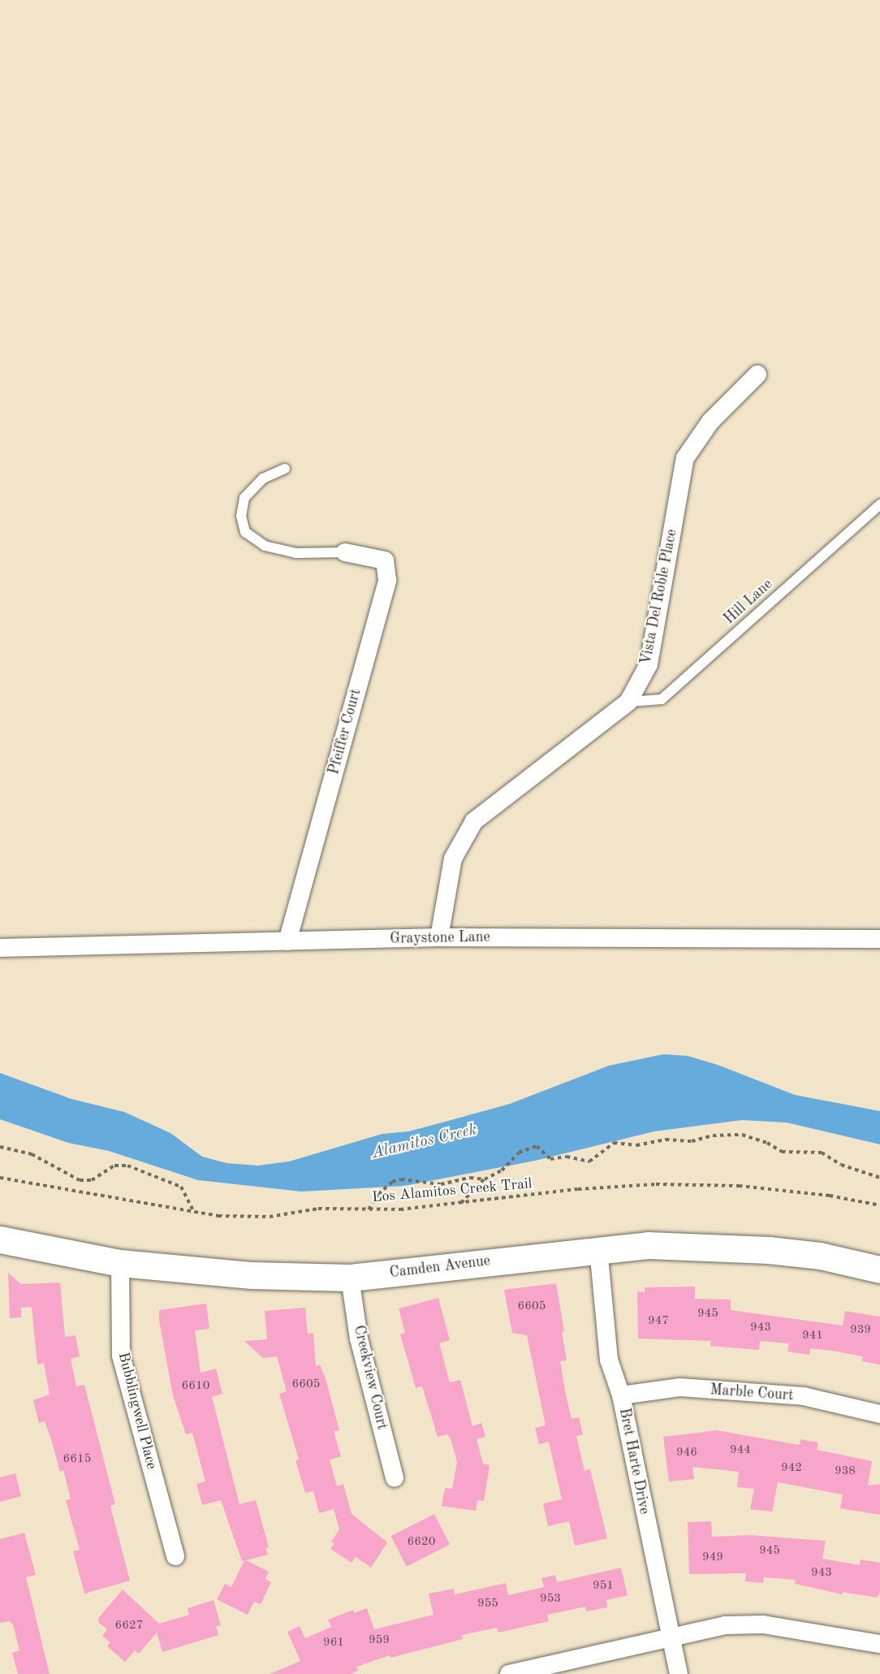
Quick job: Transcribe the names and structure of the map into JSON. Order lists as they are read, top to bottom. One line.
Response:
{"streets":{"street":["Vista Del Roble Place","Pfeiffer Court","Graystone Lane","Camden Avenue","Creekview Court","Marble Court","Bubblingwell Place","Bret Harte Drive"],"lane":["Hill Lane"],"path":["Los Alamitos Creek Trail"]},"crossings":[["Vista Del Roble Place","Hill Lane"],["Vista Del Roble Place","Graystone Lane"],["Pfeiffer Court","Graystone Lane"],["Camden Avenue","Creekview Court"],["Camden Avenue","Bubblingwell Place"],["Camden Avenue","Bret Harte Drive"],["Marble Court","Bret Harte Drive"]],"water":["Alamitos Creek"],"house_numbers":["6605","945","947","943","939","941","6605","6610","944","946","6615","942","938","6620","945","949","943","951","953","955","6627","959","961"]}
